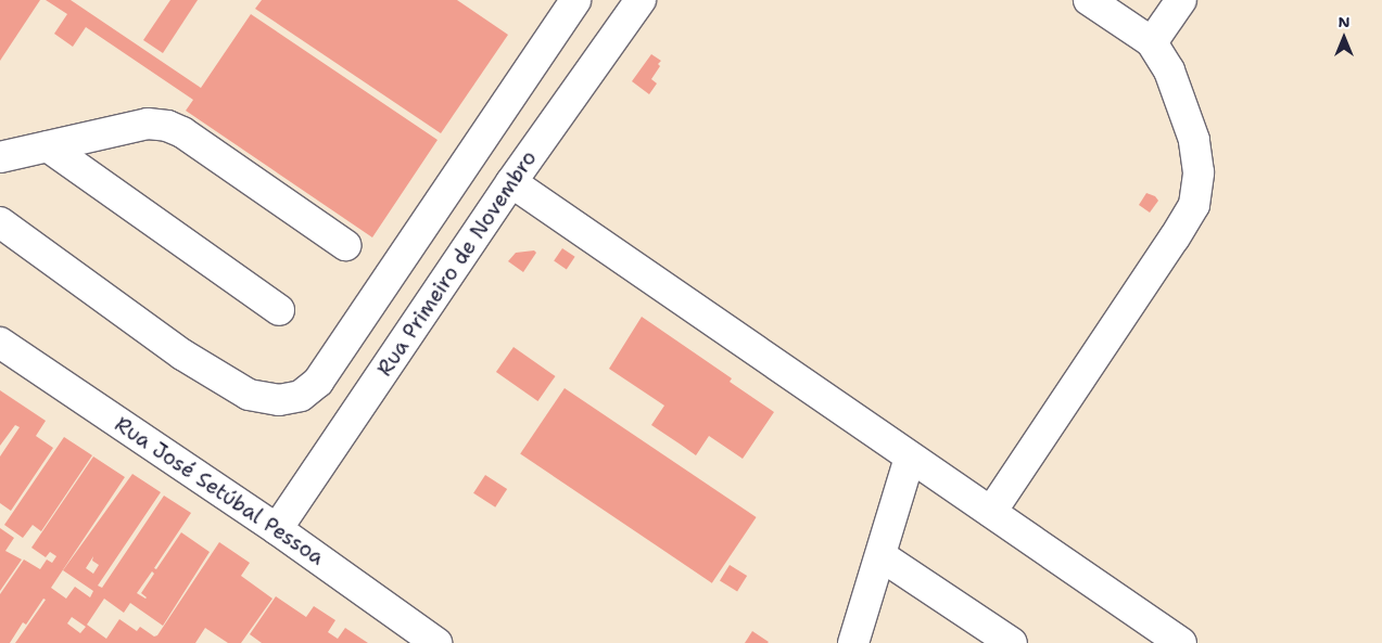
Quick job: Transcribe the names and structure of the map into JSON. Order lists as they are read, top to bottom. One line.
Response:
{"streets":{"street":["Rua Primeiro de Novembro","Rua José Setúbal Pessoa"]},"crossings":[["Rua Primeiro de Novembro","Rua José Setúbal Pessoa"]],"north":"top"}
